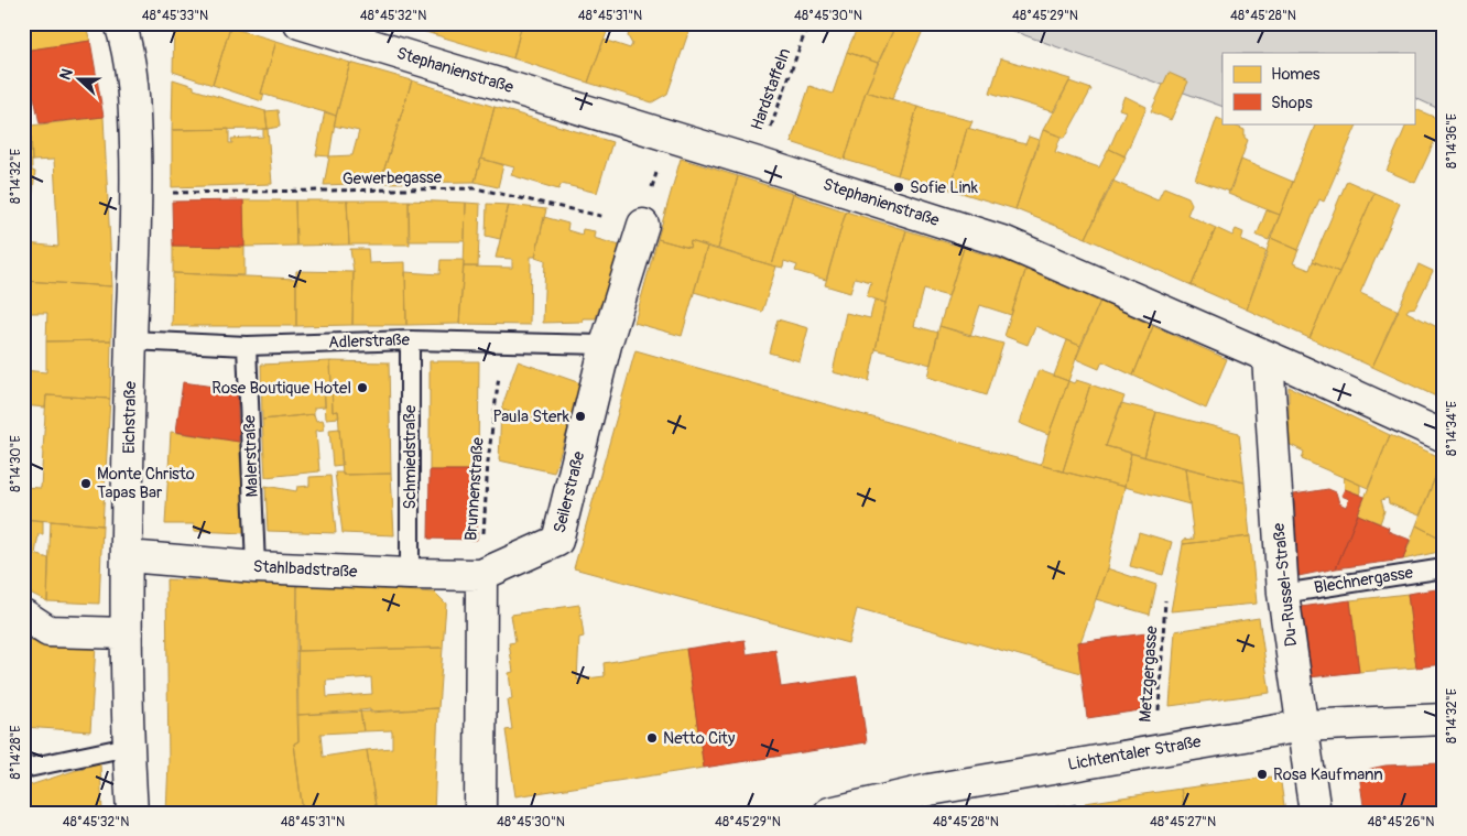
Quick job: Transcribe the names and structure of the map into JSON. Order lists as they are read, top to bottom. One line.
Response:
{"streets":{"street":["Stephanienstraße","Eichstraße","Seilerstraße","Stahlbadstraße","Du-Russel-Straße","Lichtentaler Straße"],"lane":["Adlerstraße","Malerstraße","Schmiedstraße","Blechnergasse"],"path":["Hardstaffeln","Gewerbegasse","Brunnenstraße","Metzgergasse"]},"crossings":[["Stephanienstraße","Hardstaffeln"],["Stephanienstraße","Du-Russel-Straße"],["Gewerbegasse","Eichstraße"],["Gewerbegasse","Seilerstraße"],["Adlerstraße","Eichstraße"],["Adlerstraße","Malerstraße"],["Adlerstraße","Schmiedstraße"],["Adlerstraße","Brunnenstraße"],["Adlerstraße","Seilerstraße"],["Eichstraße","Stahlbadstraße"],["Malerstraße","Stahlbadstraße"],["Schmiedstraße","Stahlbadstraße"],["Brunnenstraße","Seilerstraße"],["Brunnenstraße","Stahlbadstraße"],["Seilerstraße","Stahlbadstraße"],["Blechnergasse","Du-Russel-Straße"],["Du-Russel-Straße","Lichtentaler Straße"],["Metzgergasse","Lichtentaler Straße"]],"places":["Sofie Link","Rose Boutique Hotel","Paula Sterk","Monte Christo Tapas Bar","Netto City","Rosa Kaufmann"],"legend":["Homes","Shops"],"north":"left","coordinates":["48°45'33\"N","48°45'32\"N","48°45'31\"N","48°45'30\"N","48°45'29\"N","48°45'28\"N","8°14'36\"E","8°14'32\"E","8°14'34\"E","8°14'30\"E","8°14'28\"E","48°45'27\"N","48°45'26\"N"]}
